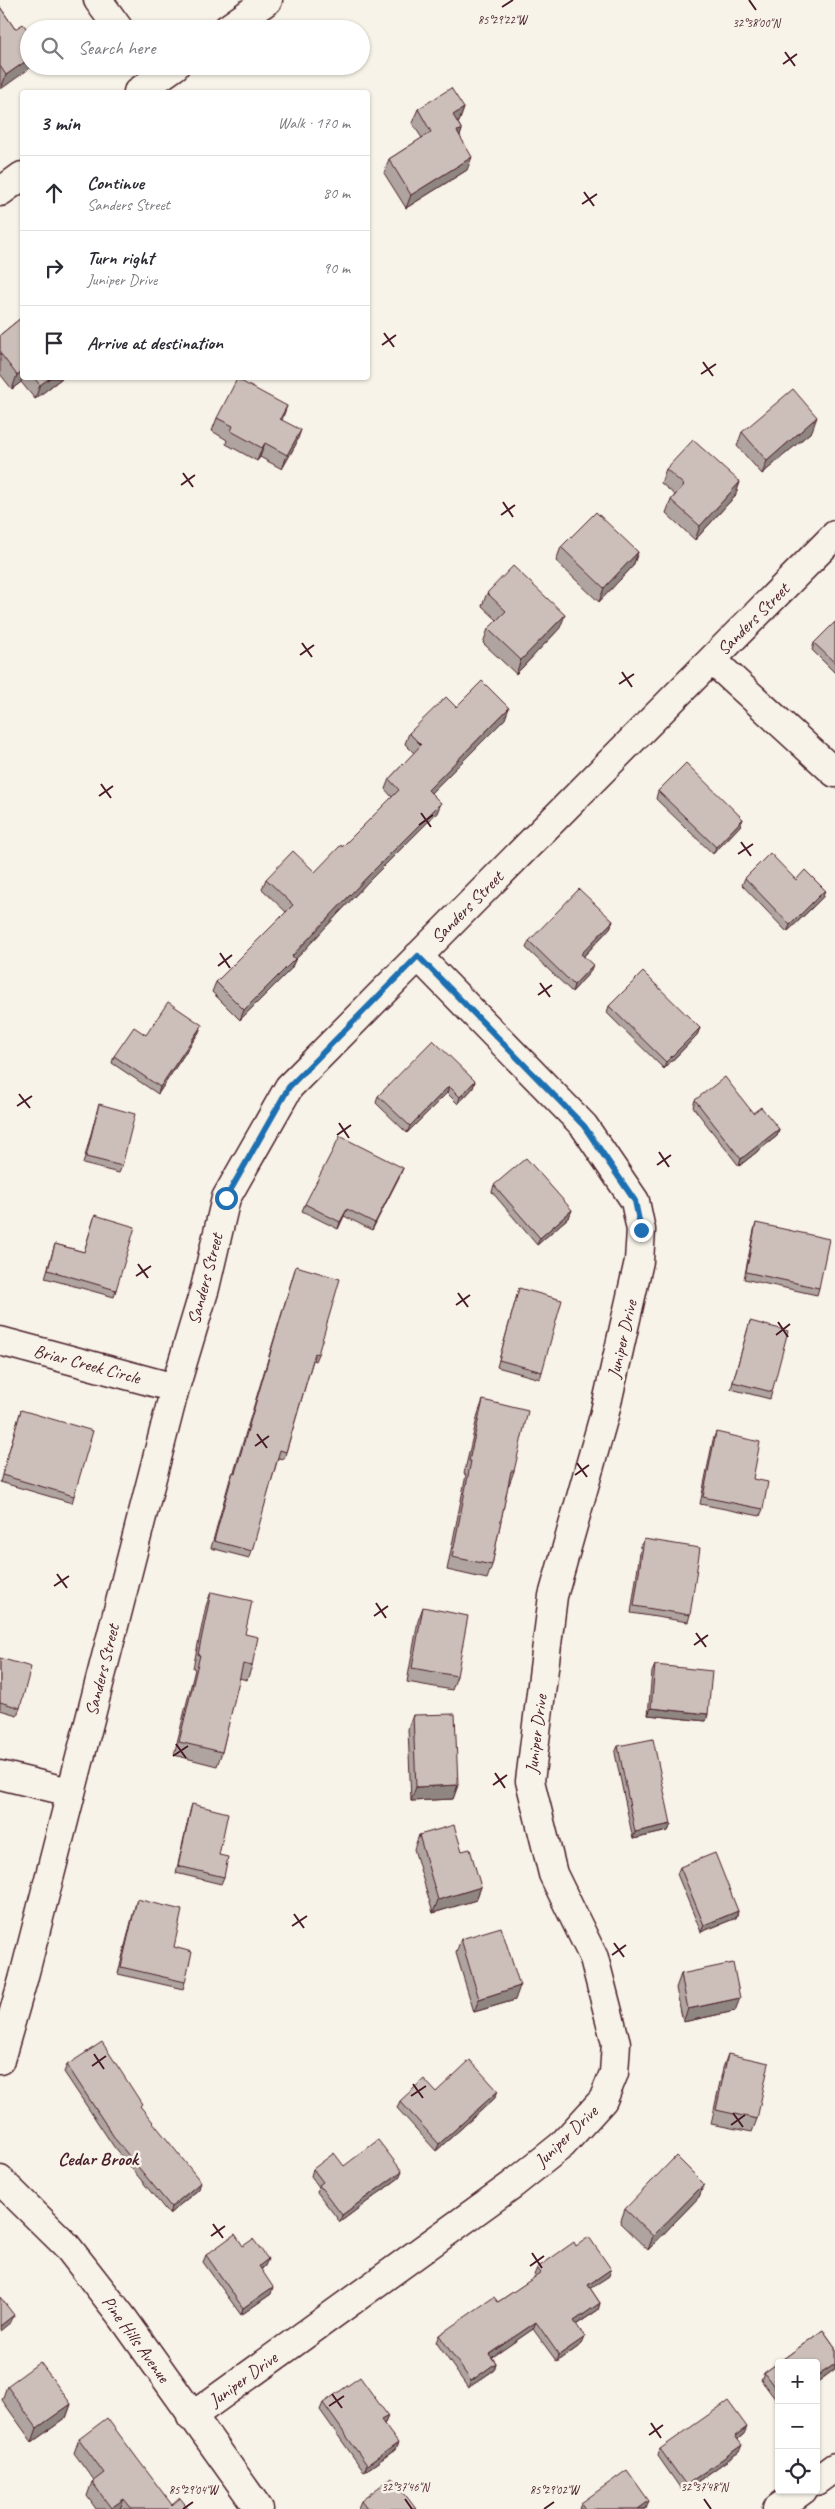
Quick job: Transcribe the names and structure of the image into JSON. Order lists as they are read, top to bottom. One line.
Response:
{"streets":{"street":["Sanders Street","Juniper Drive","Briar Creek Circle","Pine Hills Avenue"]},"crossings":[["Sanders Street","Juniper Drive"],["Sanders Street","Briar Creek Circle"],["Juniper Drive","Pine Hills Avenue"]],"districts":["Cedar Brook"],"page":{"search":"Search here","heading":["3 min","Walk · 170 m"],"list":[["Continue","Sanders Street","80 m"],["Turn right","Juniper Drive","90 m"],"Arrive at destination"],"map_buttons":["+","−"]},"coordinates":["85°29'22\"W","32°38'00\"N","32°37'46\"N","32°37'48\"N","85°29'04\"W","85°29'02\"W"]}
